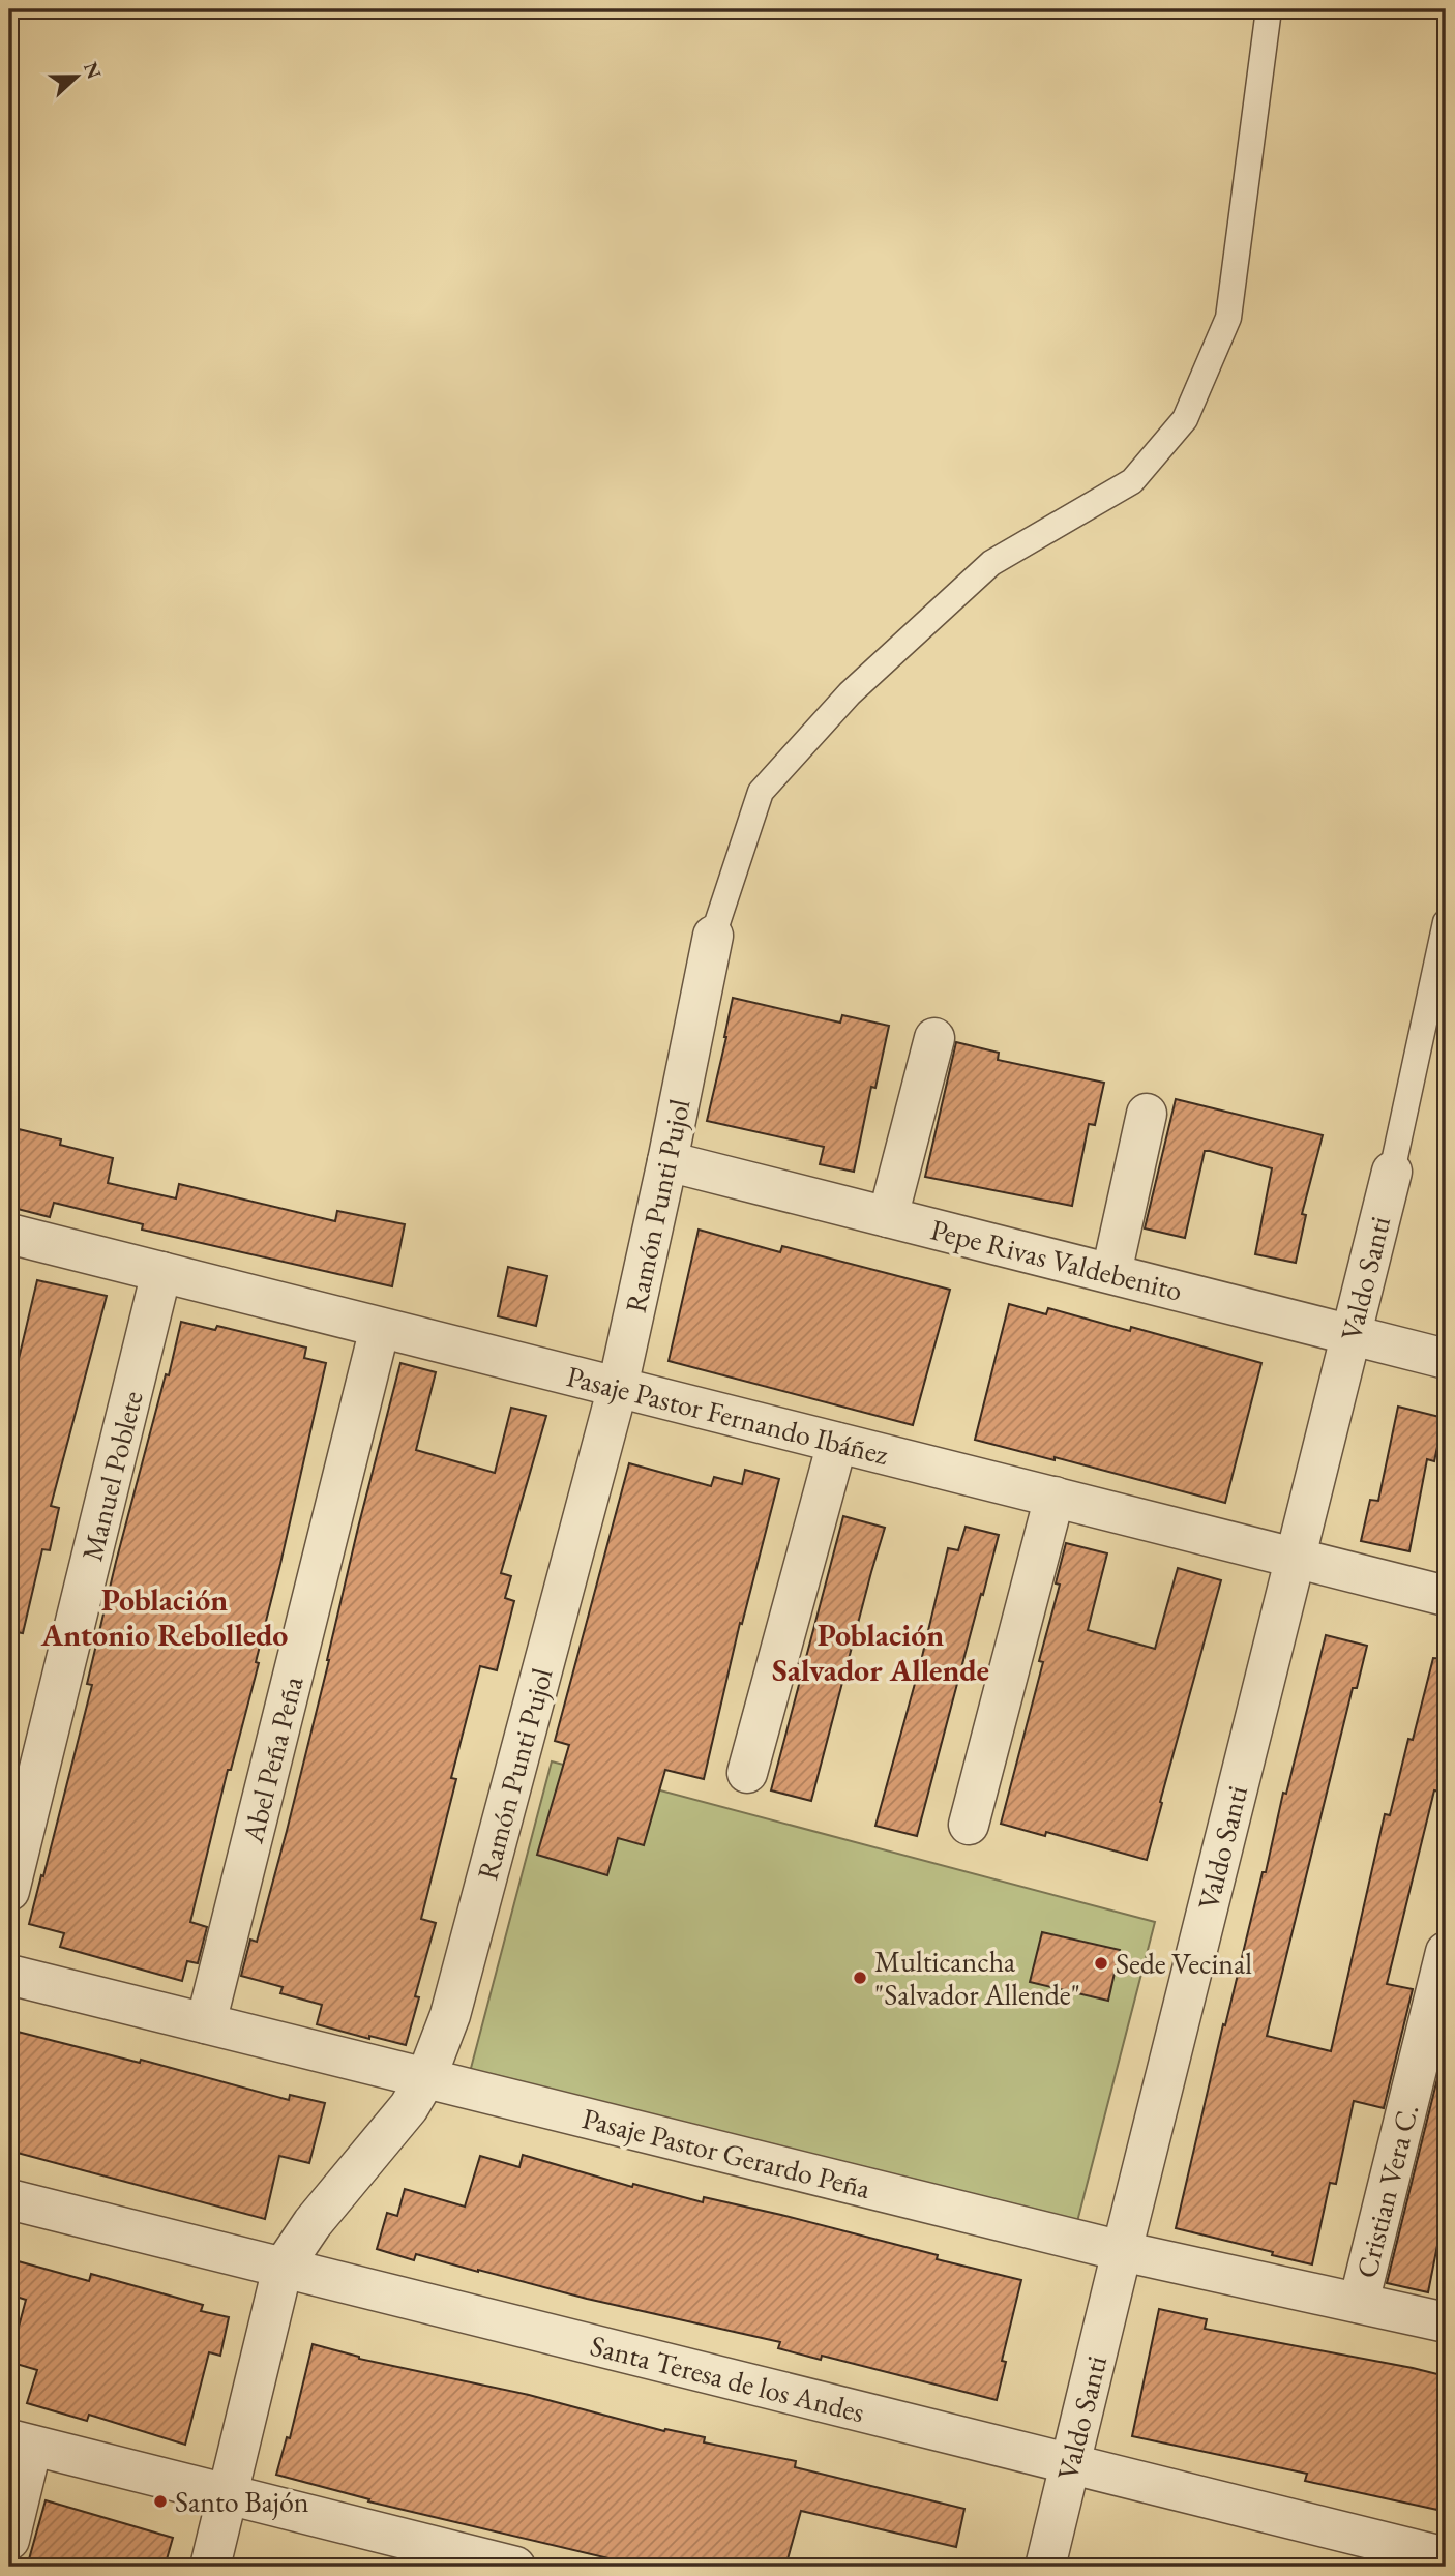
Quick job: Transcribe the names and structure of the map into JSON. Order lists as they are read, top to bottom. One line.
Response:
{"streets":{"street":["Ramón Punti Pujol","Pepe Rivas Valdebenito","Valdo Santi","Pasaje Pastor Fernando Ibáñez","Manuel Poblete","Abel Peña Peña","Pasaje Pastor Gerardo Peña","Cristian Vera C.","Santa Teresa de los Andes"]},"crossings":[["Ramón Punti Pujol","Pepe Rivas Valdebenito"],["Ramón Punti Pujol","Pasaje Pastor Fernando Ibáñez"],["Ramón Punti Pujol","Pasaje Pastor Gerardo Peña"],["Ramón Punti Pujol","Santa Teresa de los Andes"],["Pepe Rivas Valdebenito","Valdo Santi"],["Valdo Santi","Pasaje Pastor Fernando Ibáñez"],["Valdo Santi","Pasaje Pastor Gerardo Peña"],["Valdo Santi","Santa Teresa de los Andes"],["Pasaje Pastor Fernando Ibáñez","Manuel Poblete"],["Pasaje Pastor Fernando Ibáñez","Abel Peña Peña"],["Abel Peña Peña","Pasaje Pastor Gerardo Peña"],["Pasaje Pastor Gerardo Peña","Cristian Vera C."]],"districts":["Población Antonio Rebolledo","Población Salvador Allende"],"places":["Sede Vecinal","Multicancha \"Salvador Allende\"","Santo Bajón"],"north":"right"}
